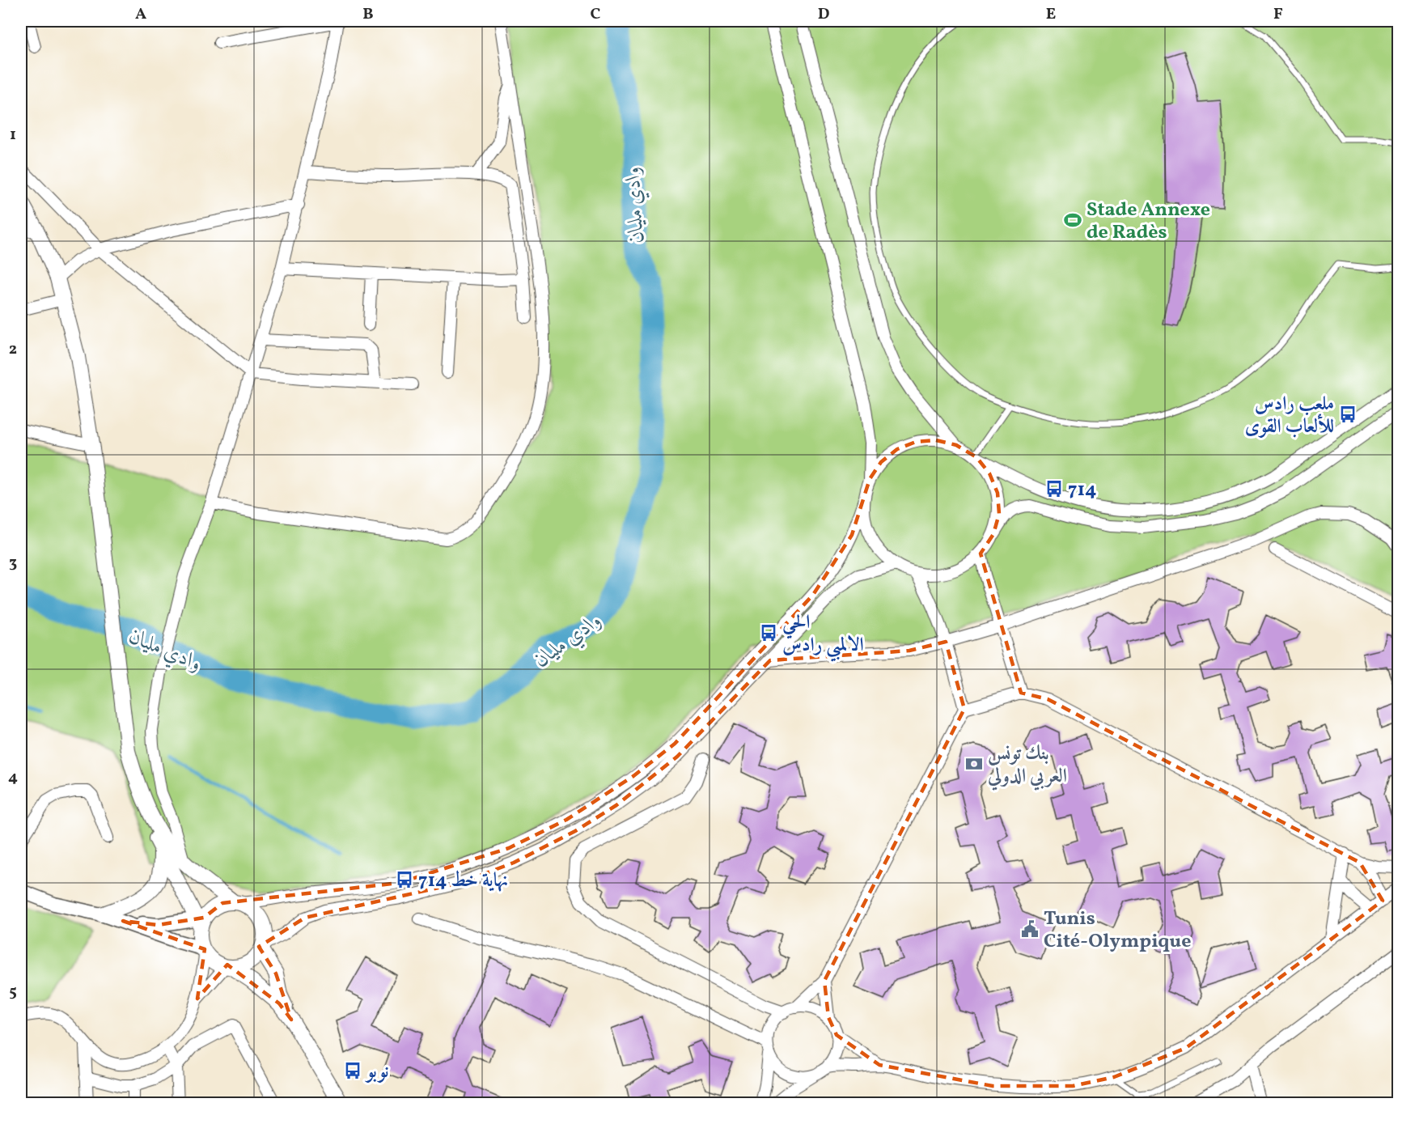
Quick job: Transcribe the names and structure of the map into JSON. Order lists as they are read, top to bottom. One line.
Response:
{"water":["وادي مليان"],"places":{"sports":["Stade Annexe de Radès"],"bus stop":["ملعب رادس للألعاب القوى","714","الحي الالمبي رادس","نهاية خط 714","نوبو"],"bank":["بنك تونس العربي الدولي"],"public building":["Tunis Cité-Olympique"]},"grid":{"columns":["A","B","C","D","E","F"],"rows":["1","2","3","4","5"]}}
